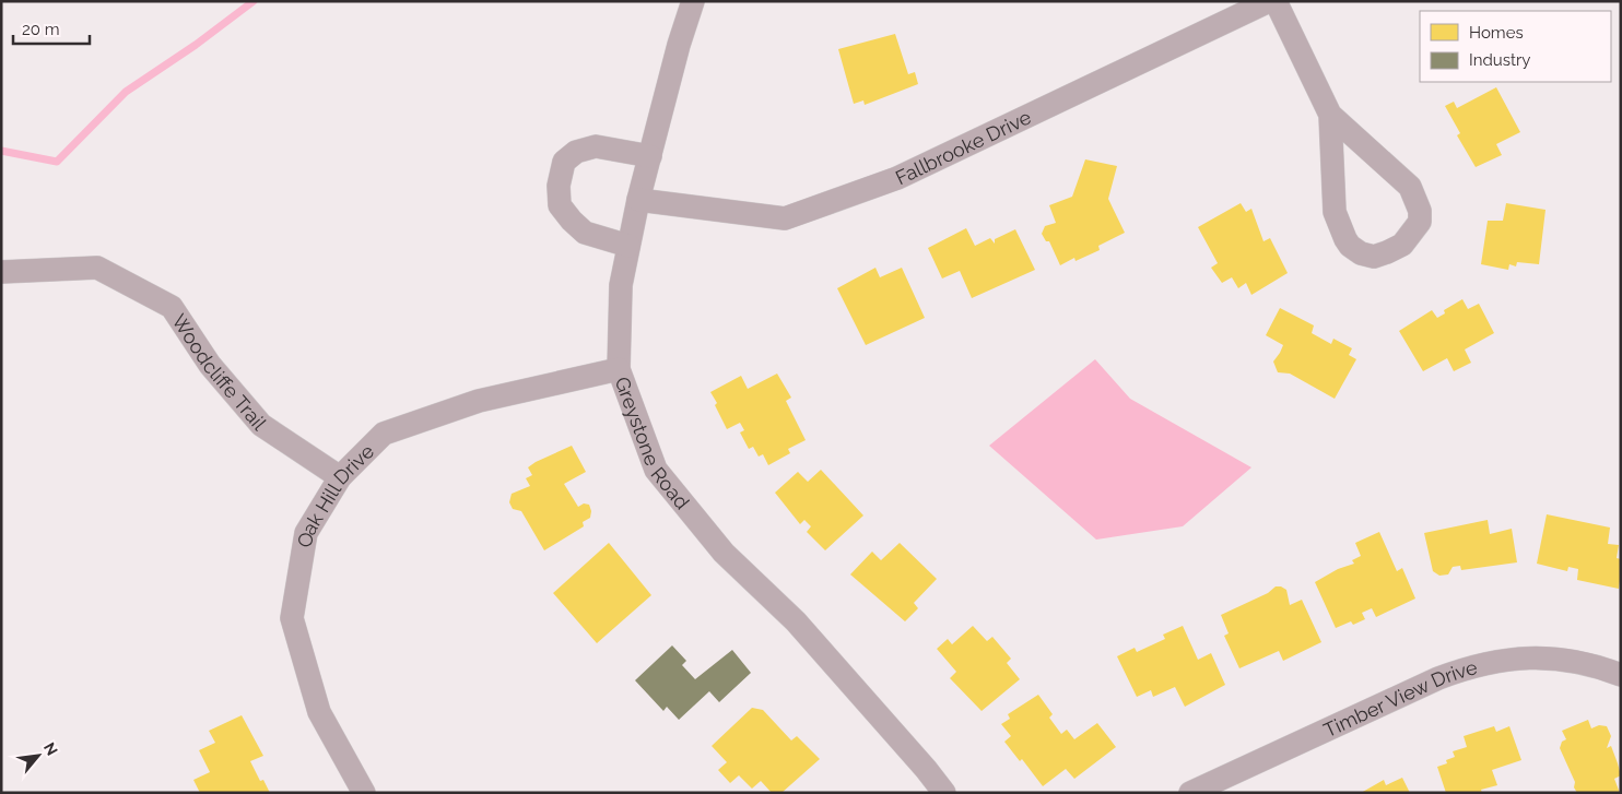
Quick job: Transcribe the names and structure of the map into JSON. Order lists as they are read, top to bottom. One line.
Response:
{"streets":{"street":["Fallbrooke Drive","Woodcliffe Trail","Greystone Road","Oak Hill Drive","Timber View Drive"]},"crossings":[["Fallbrooke Drive","Greystone Road"],["Woodcliffe Trail","Oak Hill Drive"],["Greystone Road","Oak Hill Drive"]],"legend":["Homes","Industry"],"scale_bar":"20 m","north":"top right"}
